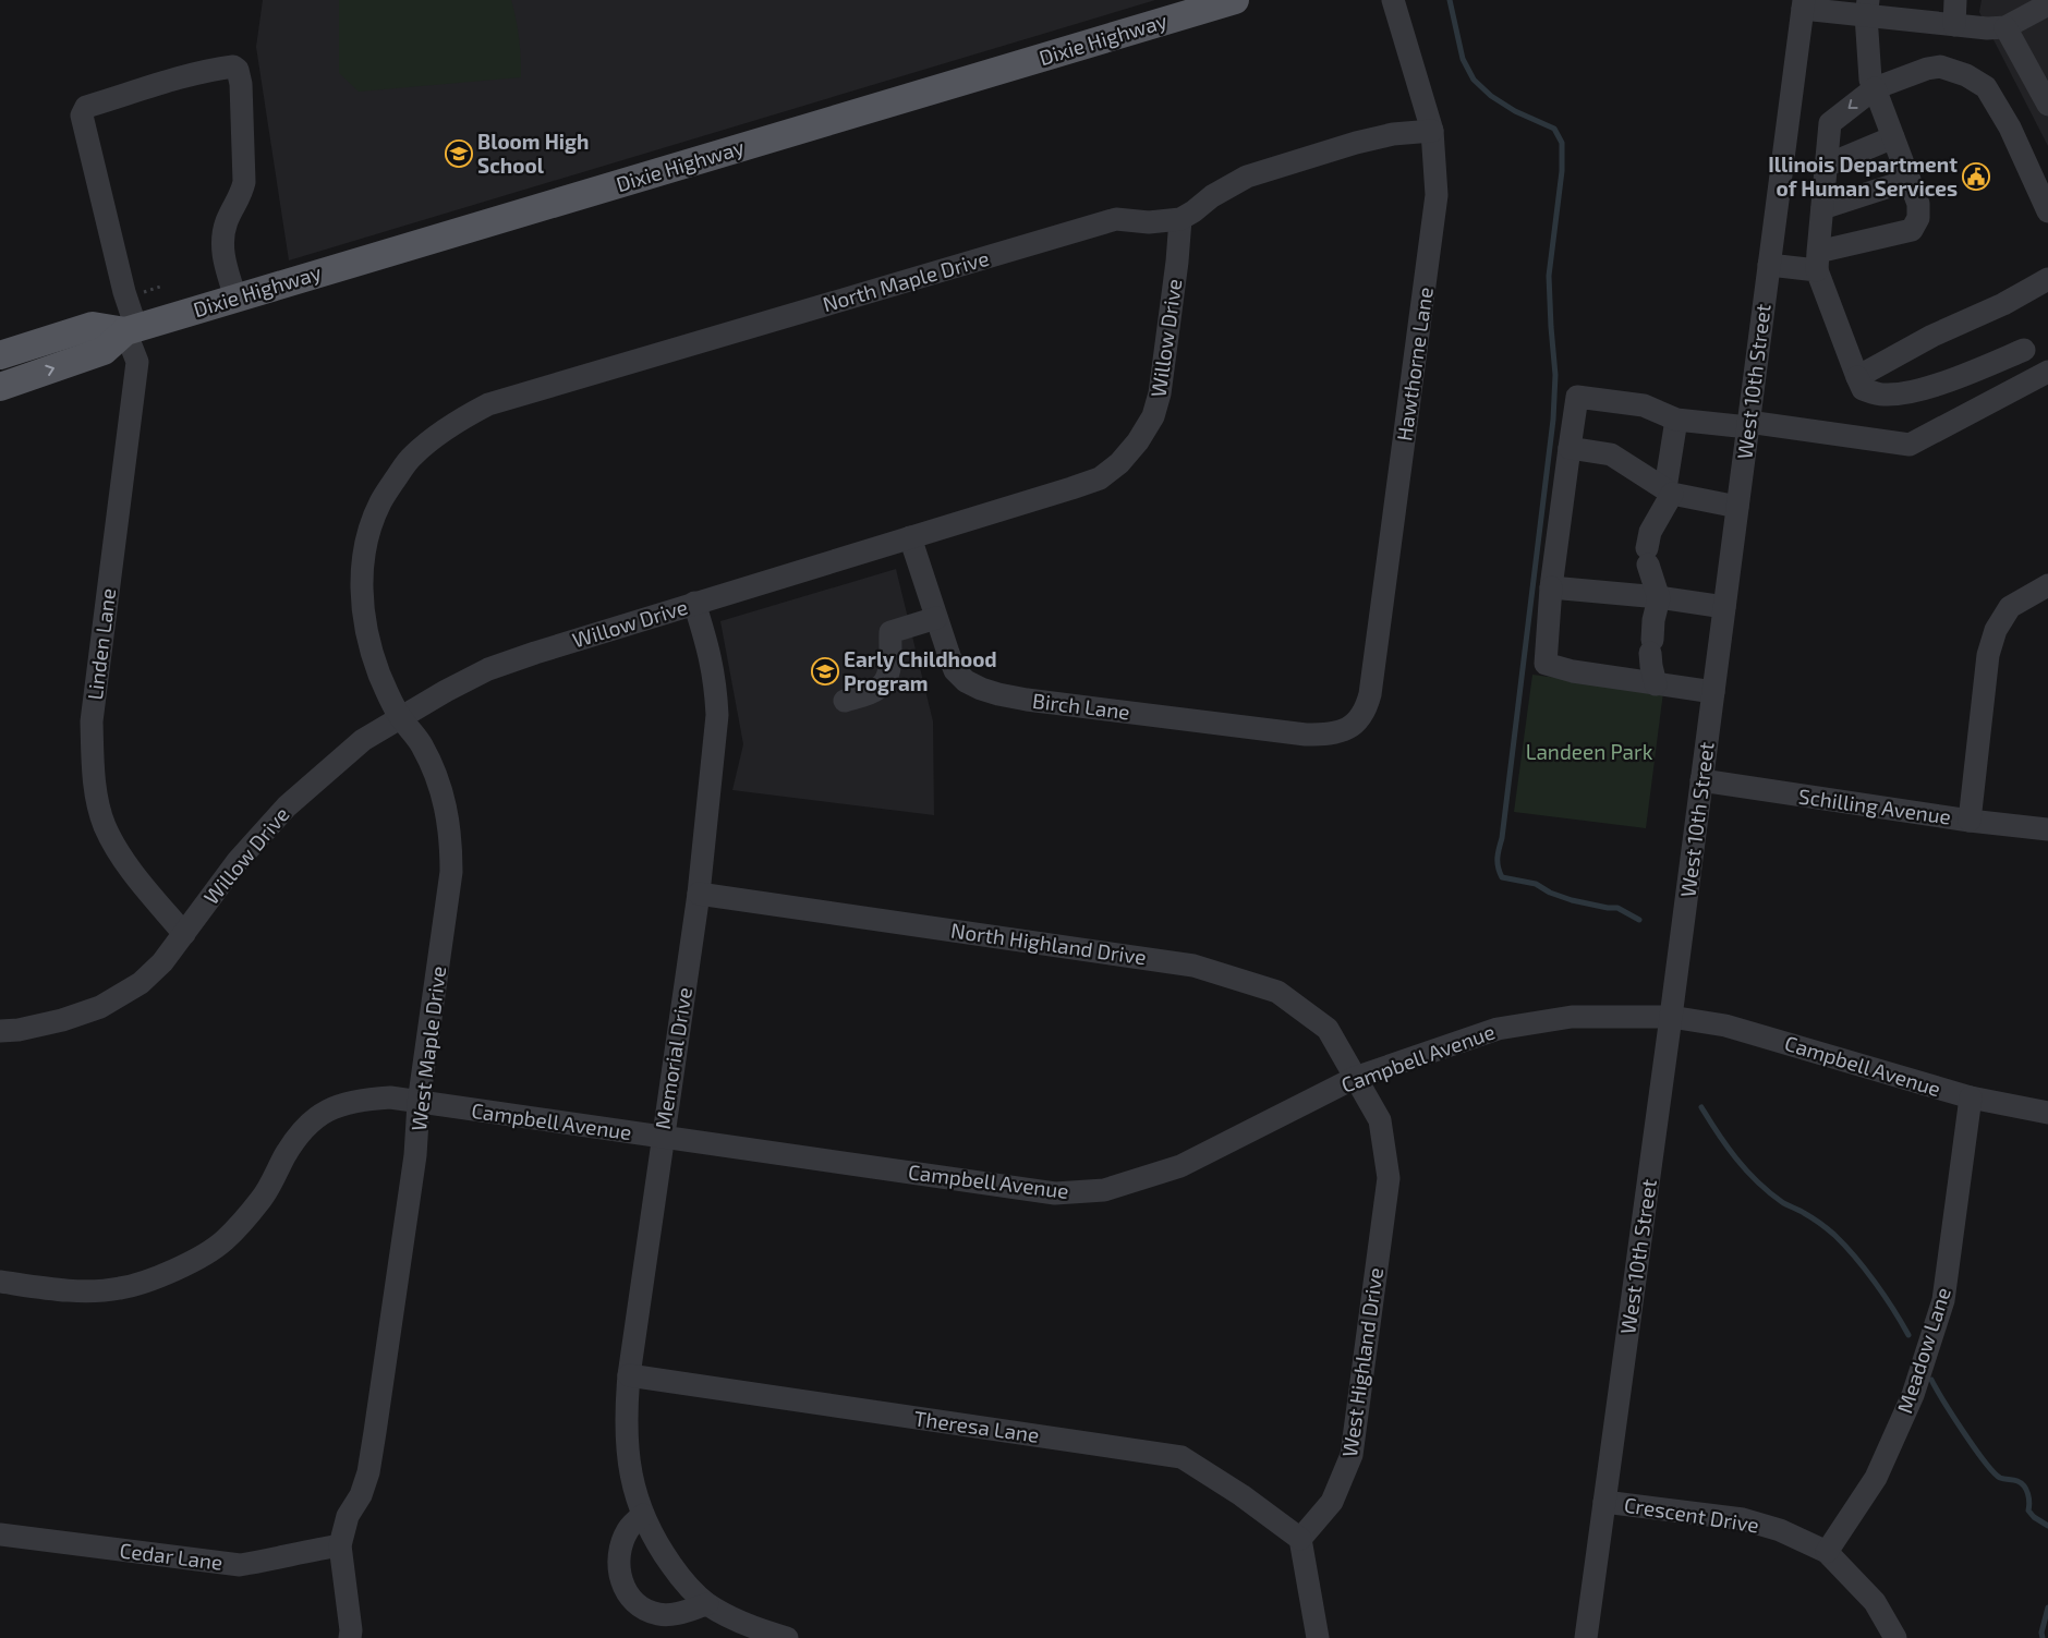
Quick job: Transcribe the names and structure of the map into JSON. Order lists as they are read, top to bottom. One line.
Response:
{"streets":{"main road":["Dixie Highway"],"street":["North Maple Drive","Willow Drive","Hawthorne Lane","West 10th Street","Linden Lane","Birch Lane","Schilling Avenue","North Highland Drive","West Maple Drive","Memorial Drive","Campbell Avenue","Meadow Lane","West Highland Drive","Theresa Lane","Crescent Drive","Cedar Lane"]},"crossings":[["Dixie Highway","Linden Lane"],["North Maple Drive","Willow Drive"],["North Maple Drive","Hawthorne Lane"],["North Maple Drive","West Maple Drive"],["Willow Drive","Linden Lane"],["Willow Drive","Birch Lane"],["Willow Drive","West Maple Drive"],["Willow Drive","Memorial Drive"],["Hawthorne Lane","Birch Lane"],["West 10th Street","Schilling Avenue"],["West 10th Street","Campbell Avenue"],["West 10th Street","Crescent Drive"],["North Highland Drive","Memorial Drive"],["North Highland Drive","Campbell Avenue"],["North Highland Drive","West Highland Drive"],["West Maple Drive","Campbell Avenue"],["West Maple Drive","Cedar Lane"],["Memorial Drive","Campbell Avenue"],["Memorial Drive","Theresa Lane"],["Campbell Avenue","Meadow Lane"],["Campbell Avenue","West Highland Drive"],["Meadow Lane","Crescent Drive"],["West Highland Drive","Theresa Lane"]],"parks":["Landeen Park"],"places":{"school or university":["Bloom High School","Early Childhood Program"],"public building":["Illinois Department of Human Services"]}}
